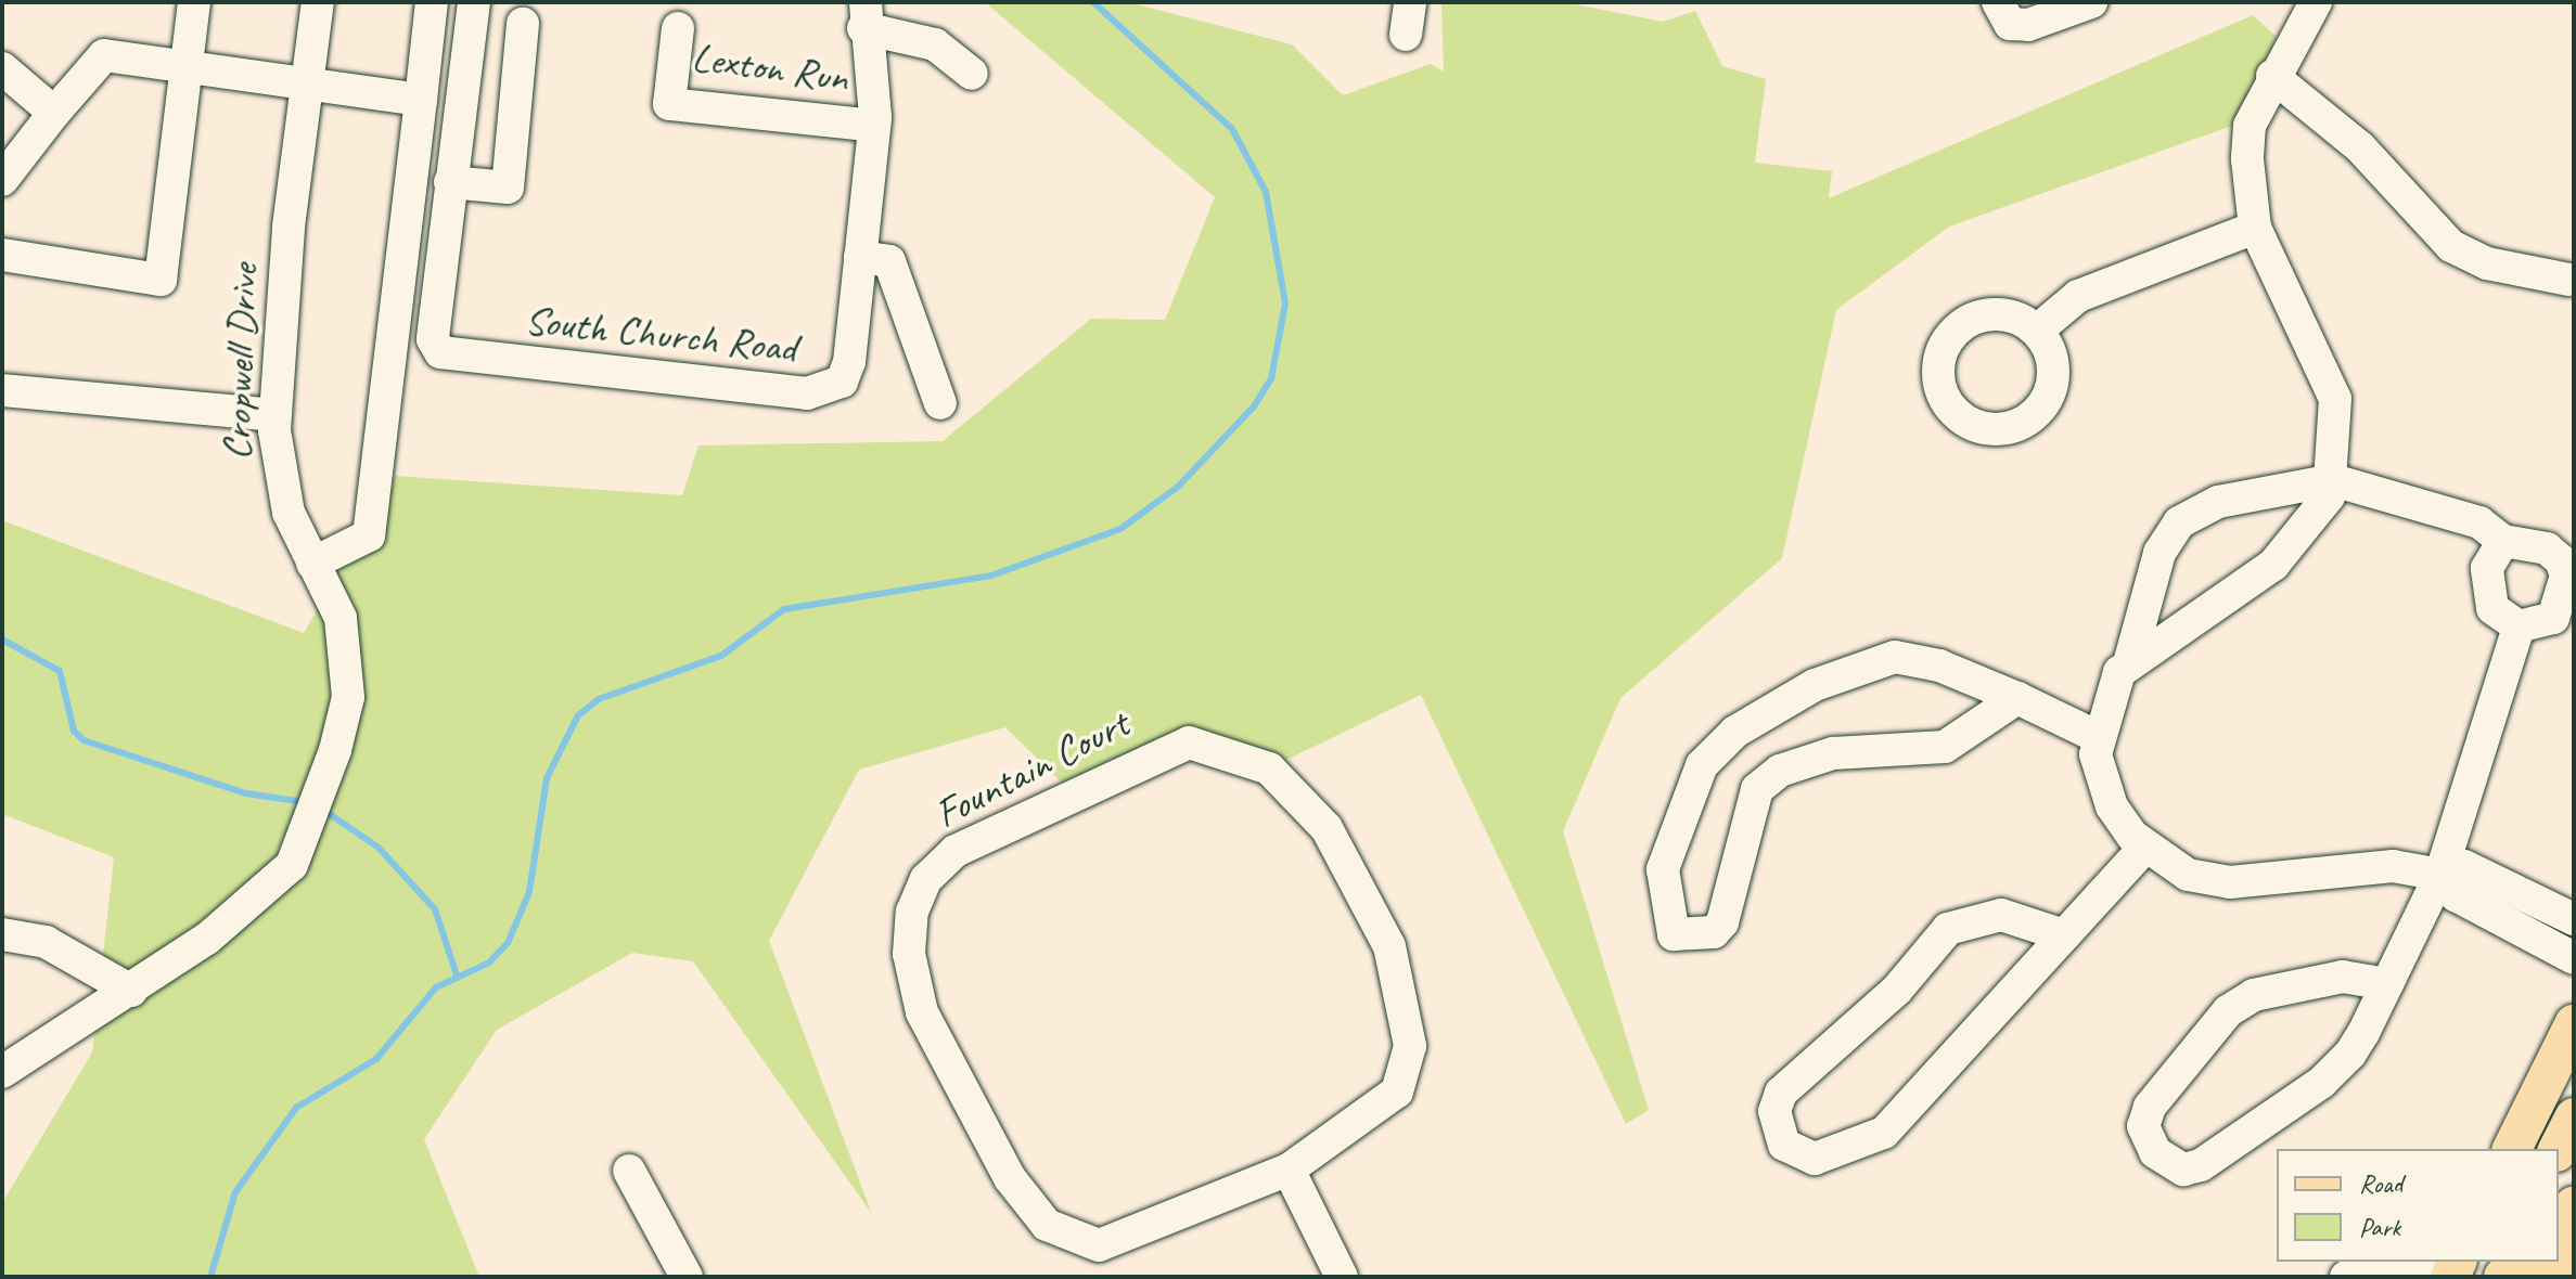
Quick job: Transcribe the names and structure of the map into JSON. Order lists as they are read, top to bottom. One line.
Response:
{"streets":{"street":["Lexton Run","South Church Road","Cropwell Drive","Fountain Court"]},"crossings":[["Lexton Run","South Church Road"]],"legend":["Road","Park"]}
